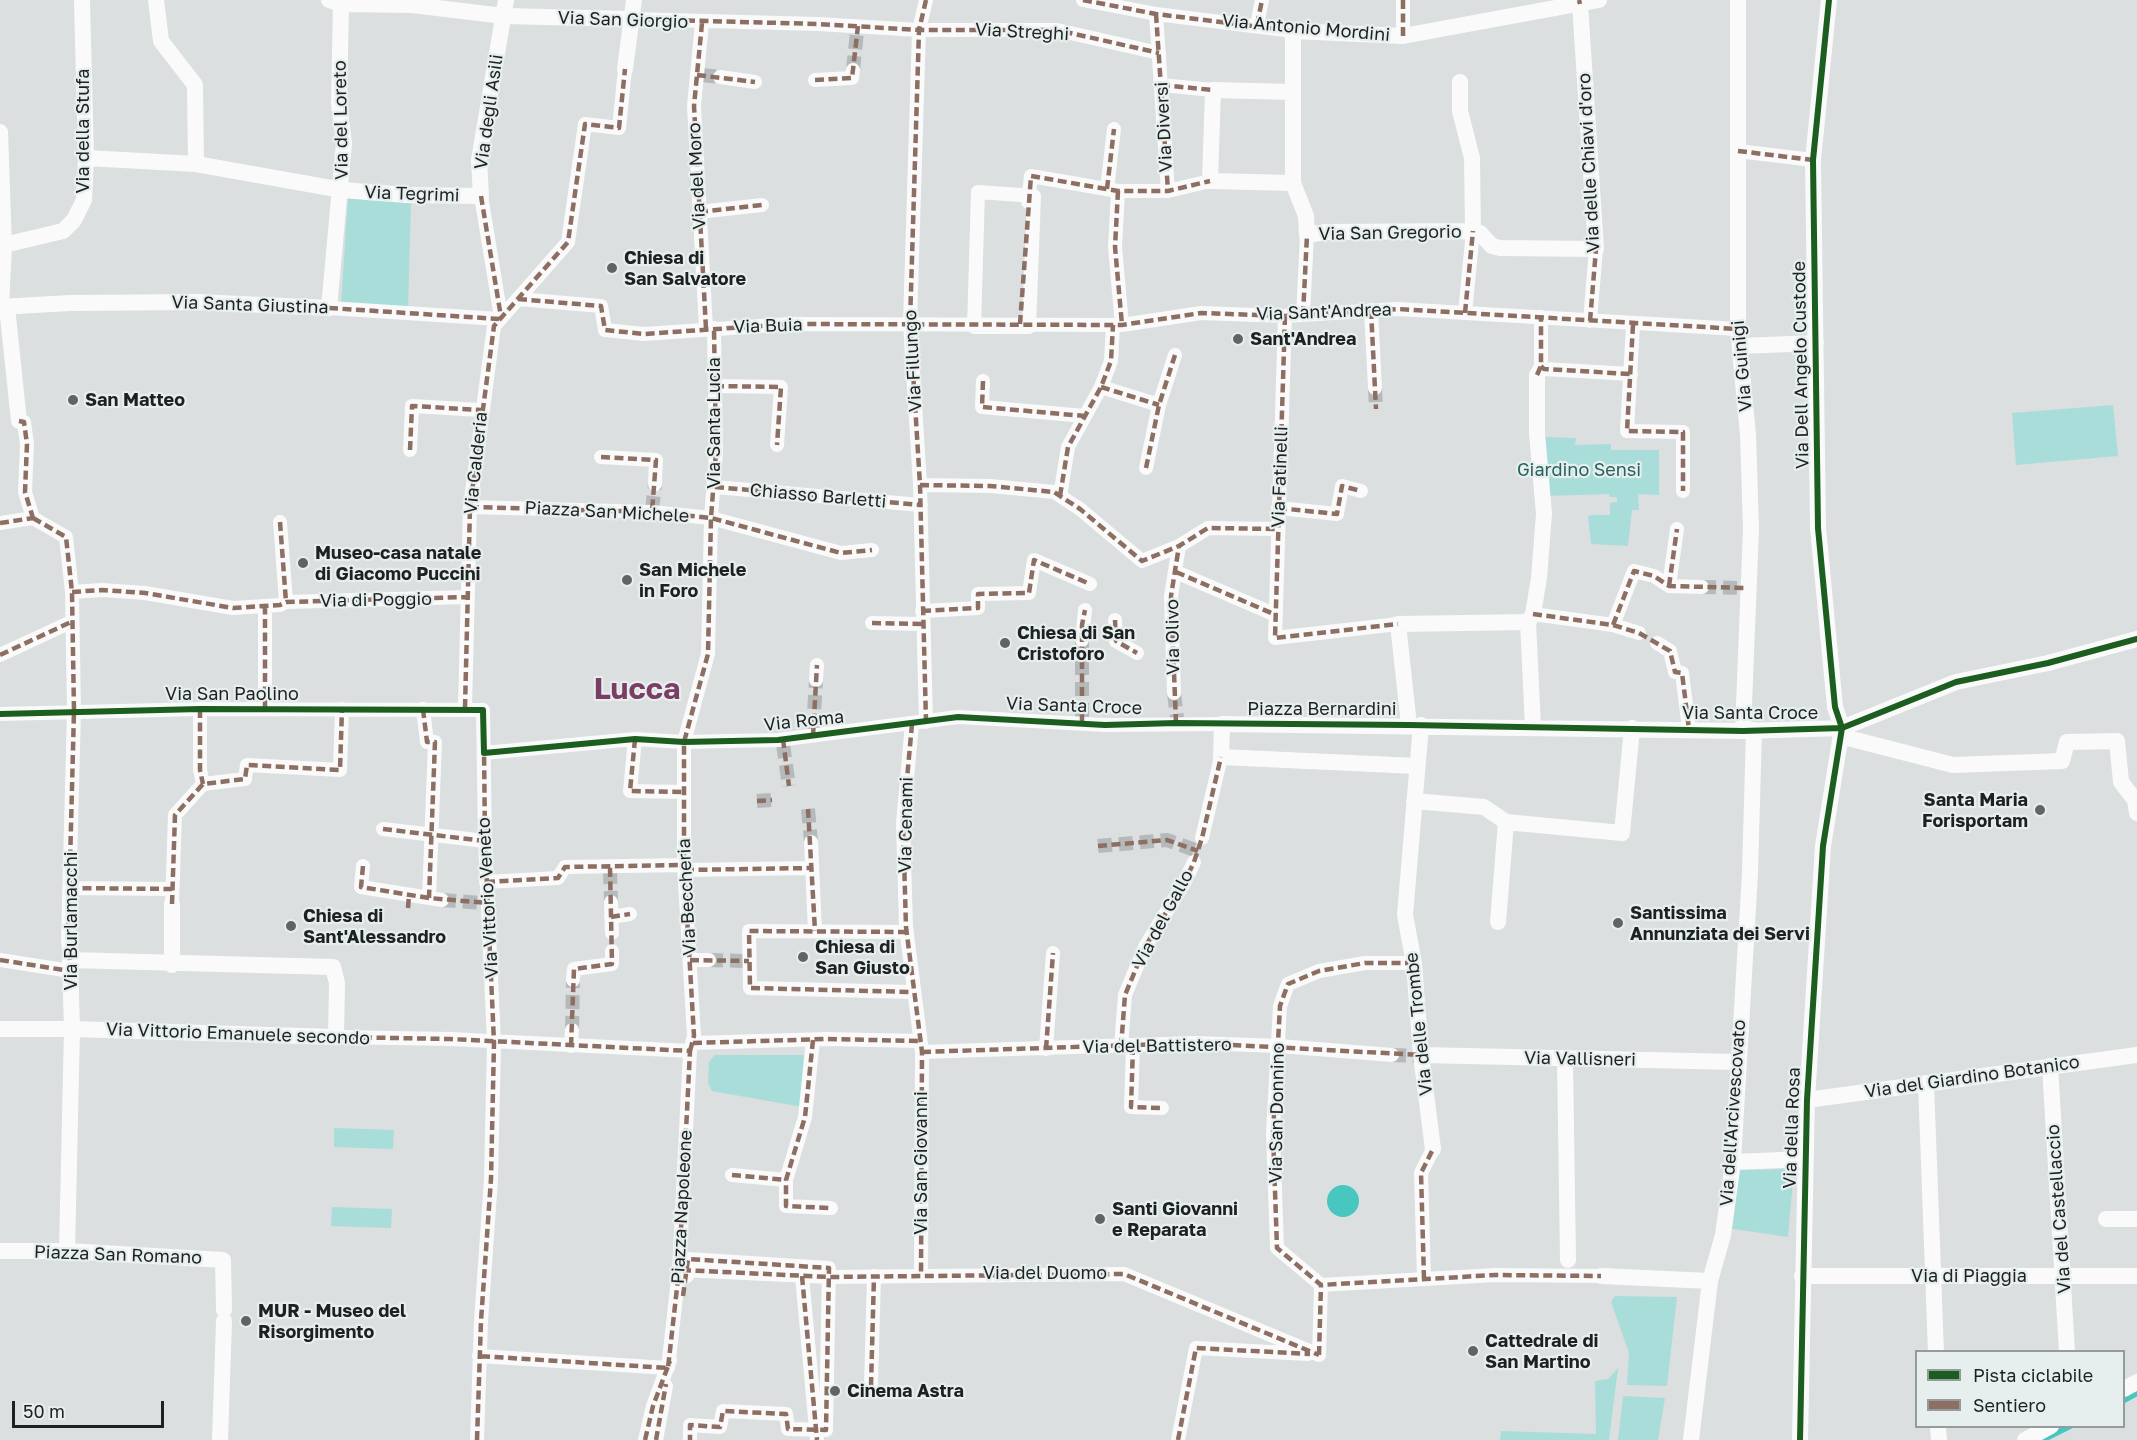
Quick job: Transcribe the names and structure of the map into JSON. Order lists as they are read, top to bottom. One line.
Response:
{"streets":{"street":["Via San Giorgio","Via Antonio Mordini","Via Streghi","Via degli Asili","Via del Loreto","Via Diversi","Via della Stufa","Via delle Chiavi d'oro","Via del Moro","Via Tegrimi","Via San Gregorio","Via Santa Giustina","Via Sant'Andrea","Via Buia","Via Fillungo","Via Dell Angelo Custode","Via Guinigi","Via Santa Lucia","Via Calderia","Via Fatinelli","Chiasso Barletti","Piazza San Michele","Via di Poggio","Via Olivo","Via San Paolino","Via Santa Croce","Piazza Bernardini","Via Roma","Via Cenami","Via Beccheria","Via Vittorio Veneto","Via del Gallo","Via Burlamacchi","Via delle Trombe","Via Vittorio Emanuele secondo","Via del Battistero","Via Vallisneri","Via del Giardino Botanico","Via San Donnino","Via dell'Arcivescovato","Via della Rosa","Via San Giovanni","Piazza Napoleone","Via del Castellaccio","Piazza San Romano","Via del Duomo","Via di Piaggia"]},"crossings":[["Via San Giorgio","Via Streghi"],["Via San Giorgio","Via degli Asili"],["Via San Giorgio","Via del Loreto"],["Via San Giorgio","Via del Moro"],["Via San Giorgio","Via Fillungo"],["Via Antonio Mordini","Via Diversi"],["Via Antonio Mordini","Via delle Chiavi d'oro"],["Via Streghi","Via Diversi"],["Via Streghi","Via Fillungo"],["Via degli Asili","Via Tegrimi"],["Via degli Asili","Via Santa Giustina"],["Via degli Asili","Via Calderia"],["Via del Loreto","Via Tegrimi"],["Via del Loreto","Via Santa Giustina"],["Via della Stufa","Via Tegrimi"],["Via delle Chiavi d'oro","Via San Gregorio"],["Via delle Chiavi d'oro","Via Sant'Andrea"],["Via del Moro","Via Buia"],["Via del Moro","Via Santa Lucia"],["Via San Gregorio","Via Sant'Andrea"],["Via Santa Giustina","Via Calderia"],["Via Sant'Andrea","Via Guinigi"],["Via Sant'Andrea","Via Fatinelli"],["Via Buia","Via Fillungo"],["Via Buia","Via Santa Lucia"],["Via Fillungo","Chiasso Barletti"],["Via Fillungo","Via Santa Croce"],["Via Fillungo","Via Roma"],["Via Fillungo","Via Cenami"],["Via Dell Angelo Custode","Via Santa Croce"],["Via Dell Angelo Custode","Via della Rosa"],["Via Guinigi","Via Santa Croce"],["Via Guinigi","Via dell'Arcivescovato"],["Via Santa Lucia","Chiasso Barletti"],["Via Santa Lucia","Piazza San Michele"],["Via Calderia","Piazza San Michele"],["Via Calderia","Via di Poggio"],["Via Calderia","Via San Paolino"],["Via Calderia","Via Vittorio Veneto"],["Via Fatinelli","Via delle Trombe"],["Piazza San Michele","Via Roma"],["Piazza San Michele","Via Beccheria"],["Via di Poggio","Via Burlamacchi"],["Via San Paolino","Via Vittorio Veneto"],["Via San Paolino","Via Burlamacchi"],["Via Santa Croce","Piazza Bernardini"],["Via Santa Croce","Via Roma"],["Via Santa Croce","Via Cenami"],["Via Santa Croce","Via delle Trombe"],["Via Santa Croce","Via dell'Arcivescovato"],["Via Santa Croce","Via della Rosa"],["Piazza Bernardini","Via delle Trombe"],["Via Roma","Via Cenami"],["Via Roma","Via Beccheria"],["Via Cenami","Via San Giovanni"],["Via Beccheria","Via del Battistero"],["Via Beccheria","Piazza Napoleone"],["Via Vittorio Veneto","Via Vittorio Emanuele secondo"],["Via del Gallo","Via del Battistero"],["Via Burlamacchi","Via Vittorio Emanuele secondo"],["Via Burlamacchi","Piazza San Romano"],["Via delle Trombe","Via Vallisneri"],["Via delle Trombe","Via San Donnino"],["Via del Battistero","Via San Donnino"],["Via del Battistero","Via San Giovanni"],["Via del Battistero","Piazza Napoleone"],["Via Vallisneri","Via dell'Arcivescovato"],["Via del Giardino Botanico","Via della Rosa"],["Via del Giardino Botanico","Via del Castellaccio"],["Via della Rosa","Via di Piaggia"],["Via San Giovanni","Via del Duomo"],["Piazza Napoleone","Via del Duomo"],["Via del Castellaccio","Via di Piaggia"]],"districts":["Lucca"],"parks":["Giardino Sensi"],"places":["Chiesa di San Salvatore","Sant'Andrea","San Matteo","Museo-casa natale di Giacomo Puccini","San Michele in Foro","Chiesa di San Cristoforo","Santa Maria Forisportam","Santissima Annunziata dei Servi","Chiesa di Sant'Alessandro","Chiesa di San Giusto","Santi Giovanni e Reparata","MUR - Museo del Risorgimento","Cattedrale di San Martino","Cinema Astra"],"legend":["Pista ciclabile","Sentiero"],"scale_bar":"50 m"}
